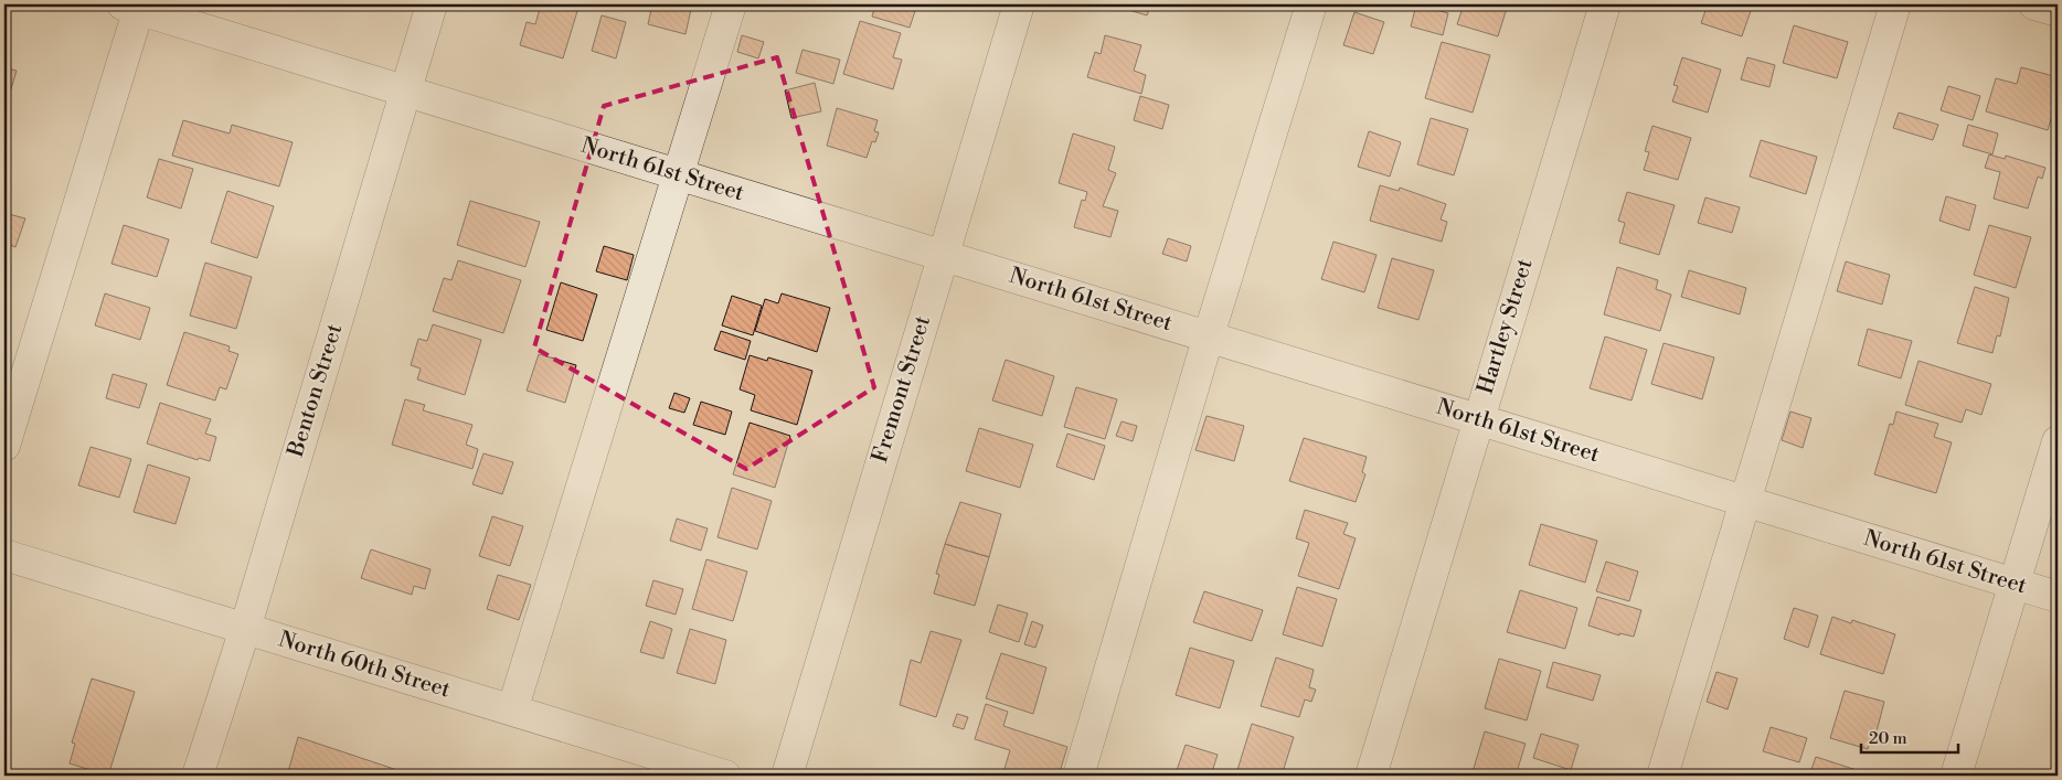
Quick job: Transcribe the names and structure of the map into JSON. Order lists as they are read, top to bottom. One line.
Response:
{"streets":{"street":["North 61st Street","Hartley Street","Fremont Street","Benton Street","North 60th Street"]},"crossings":[["North 61st Street","Hartley Street"],["North 61st Street","Fremont Street"],["North 61st Street","Benton Street"],["Benton Street","North 60th Street"]],"scale_bar":"20 m"}
